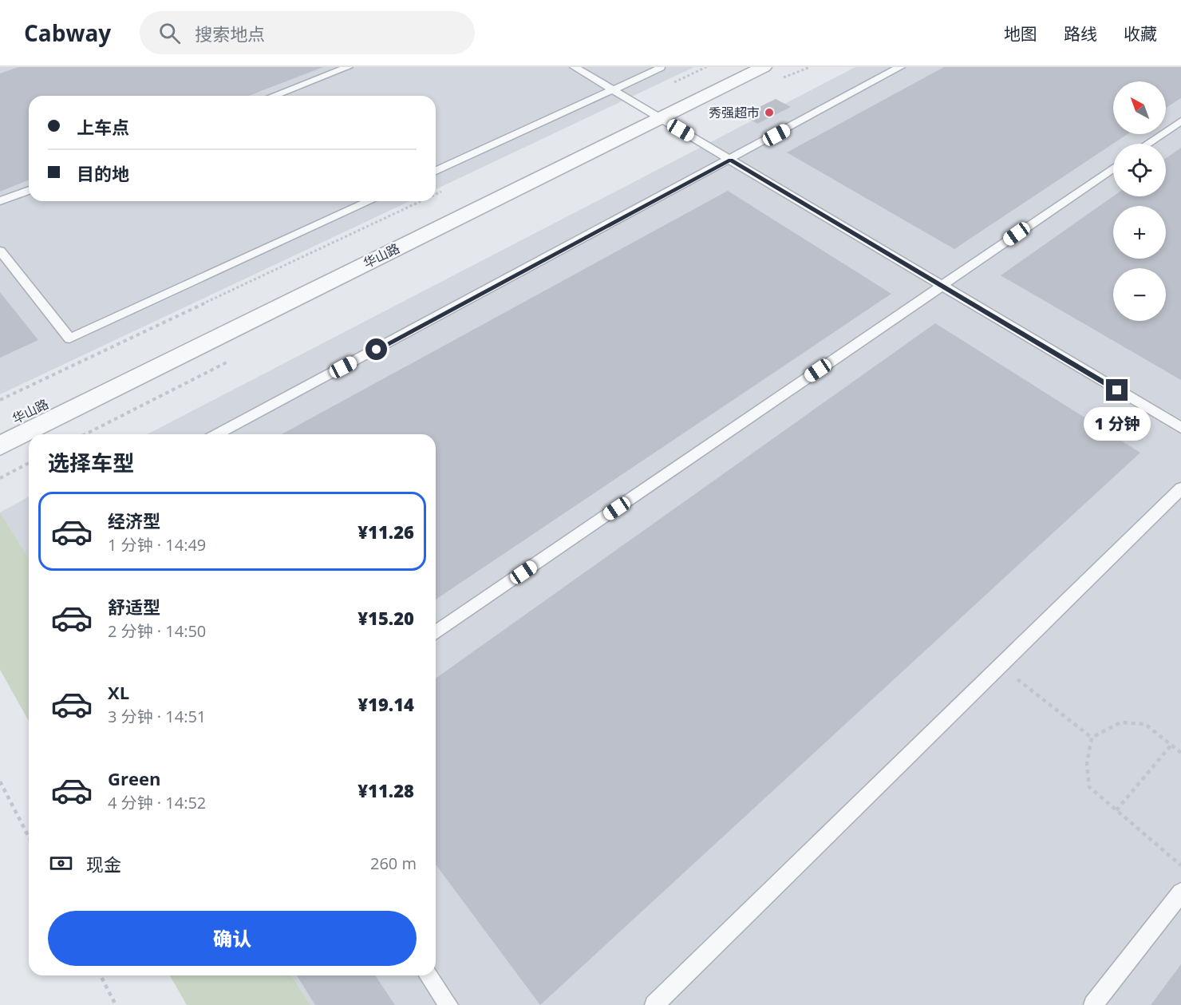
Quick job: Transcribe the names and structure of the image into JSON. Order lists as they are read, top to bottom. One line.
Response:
{"streets":{"street":["华山路"]},"places":["秀强超市"],"north":"top left","page":{"header":"Cabway","search":"搜索地点","nav":["地图","路线","收藏"],"map_buttons":["+","−"],"banner":["上车点","目的地"],"bubble":"1 分钟","heading":"选择车型","list":[{"name":"经济型","note":"1 分钟 · 14:49","value":"¥11.26"},{"name":"舒适型","note":"2 分钟 · 14:50","value":"¥15.20"},{"name":"XL","note":"3 分钟 · 14:51","value":"¥19.14"},{"name":"Green","note":"4 分钟 · 14:52","value":"¥11.28"}],"pay":["现金","260 m"],"buttons":"确认"}}
